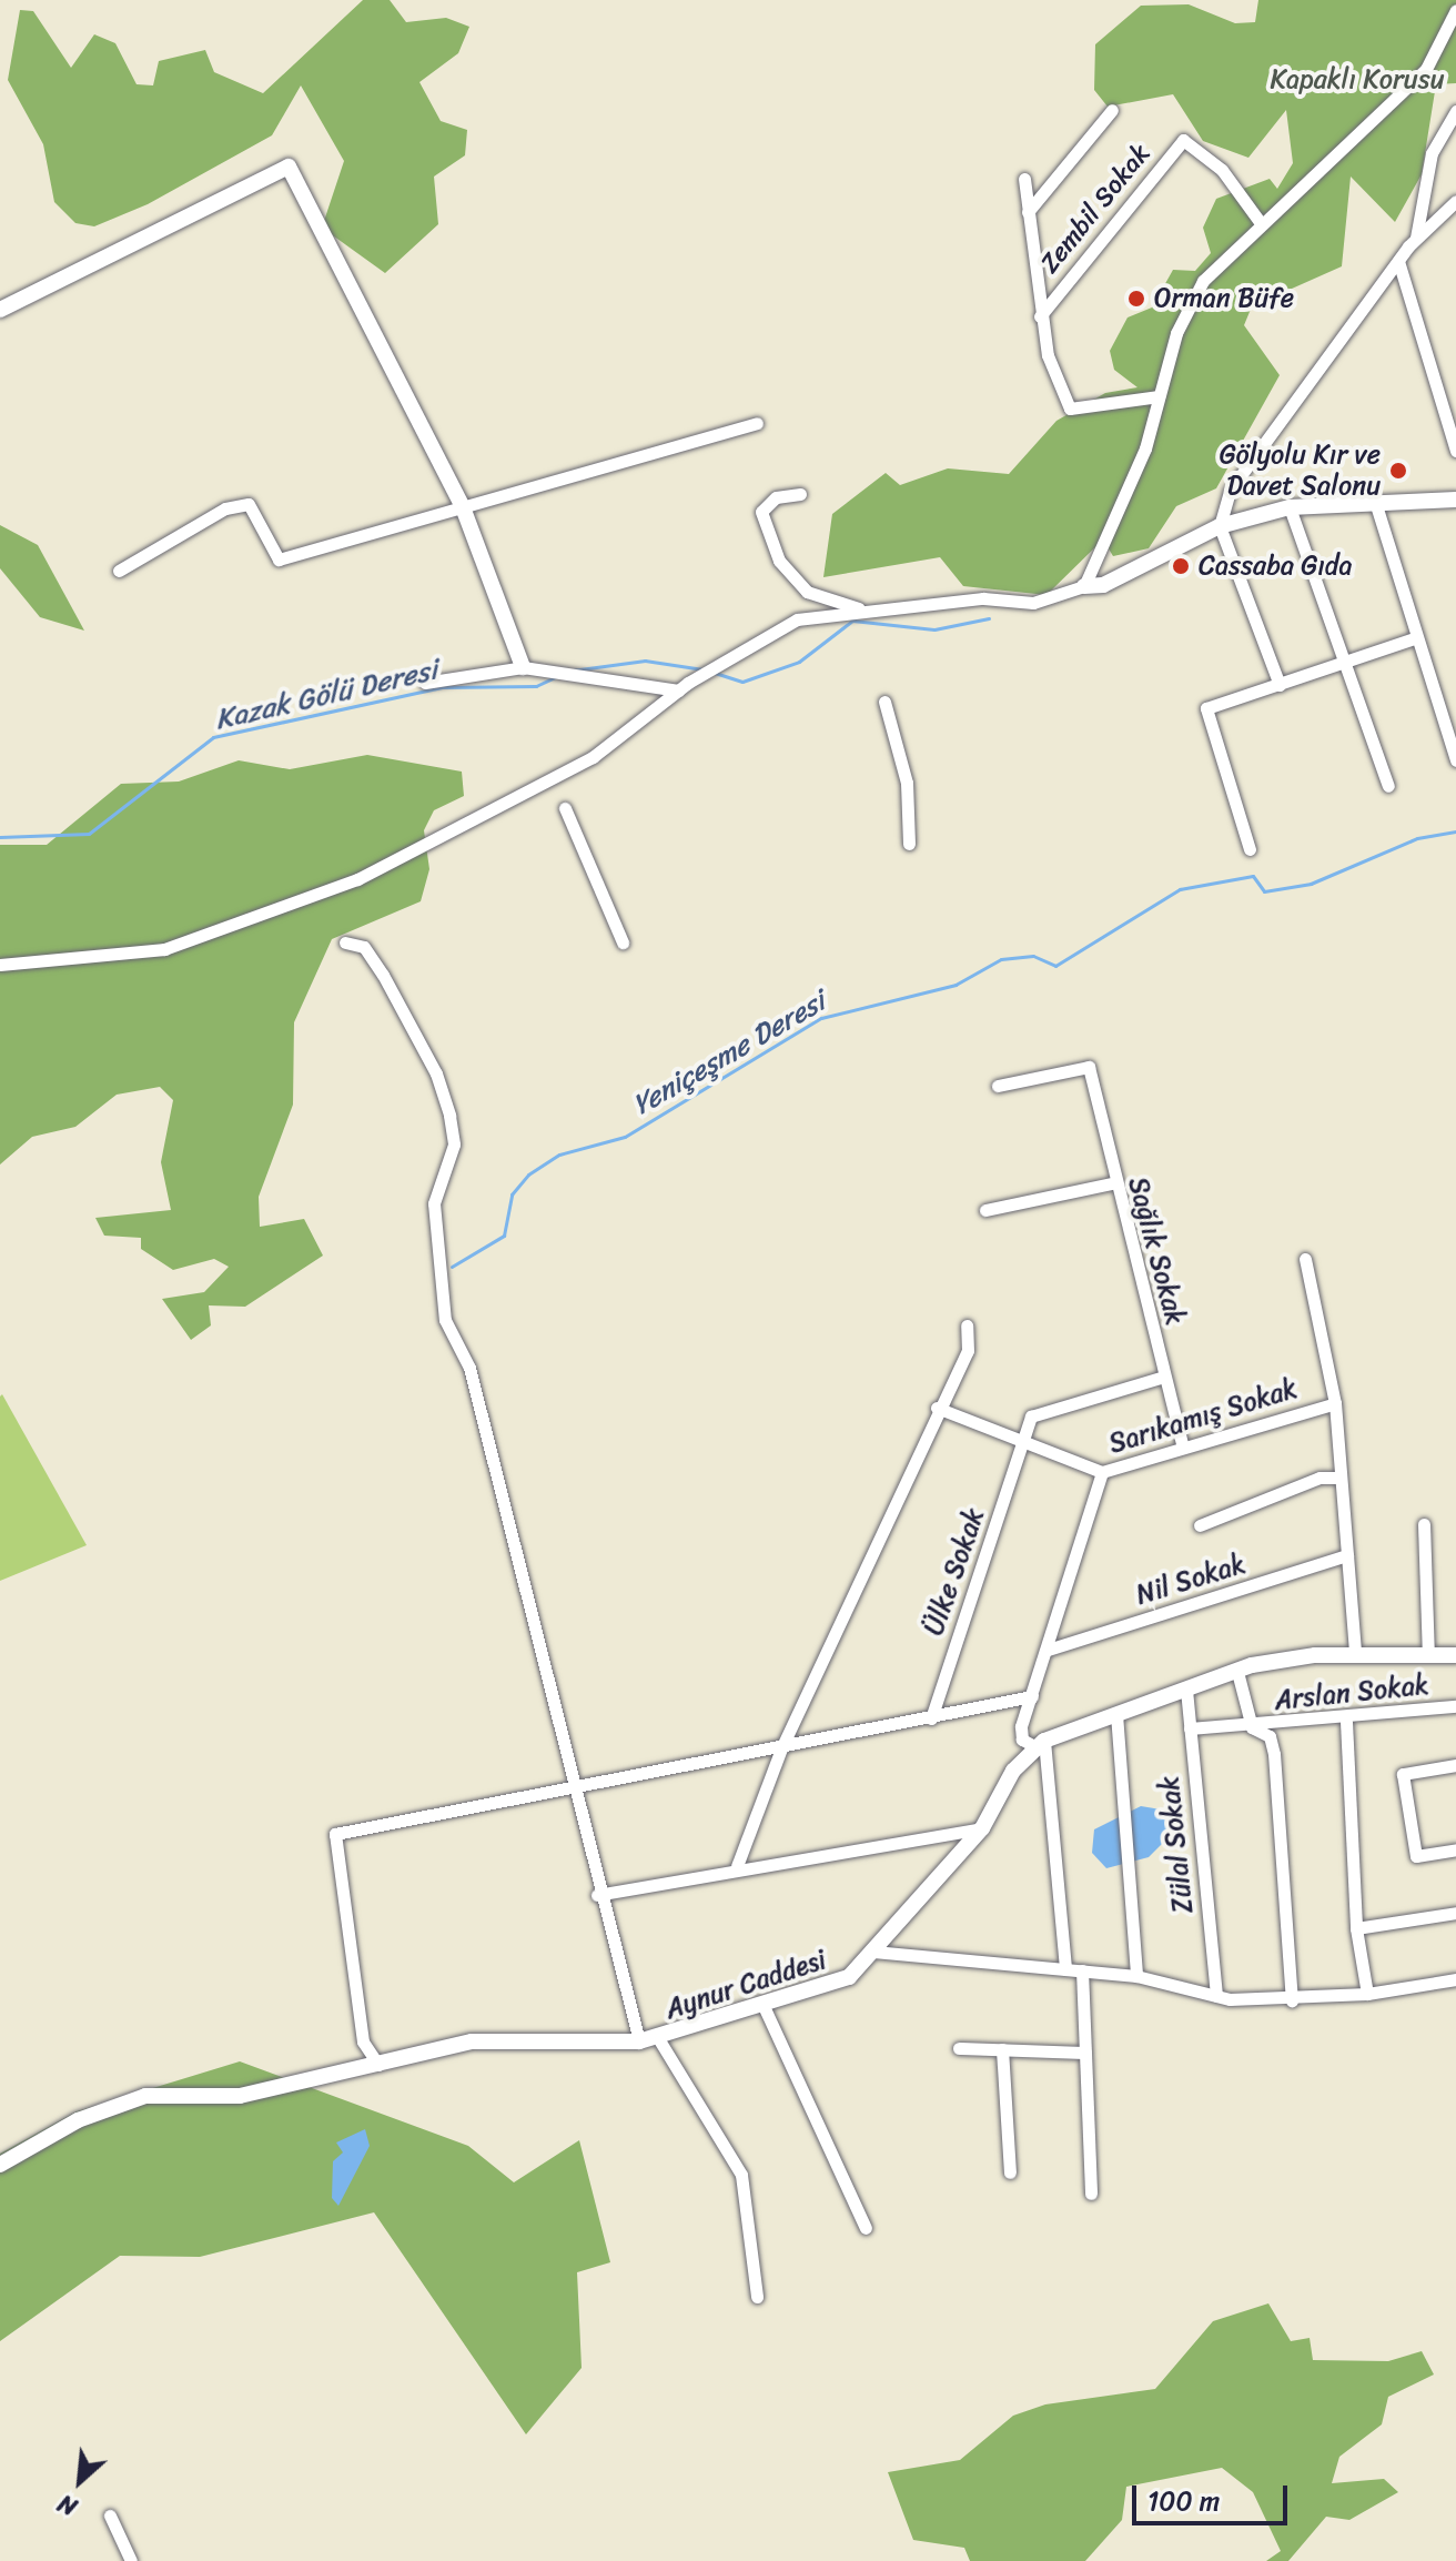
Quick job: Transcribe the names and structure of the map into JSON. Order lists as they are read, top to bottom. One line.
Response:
{"streets":{"street":["Zembil Sokak","Sağlık Sokak","Sarıkamış Sokak","Ülke Sokak","Nil Sokak","Arslan Sokak","Zülal Sokak","Aynur Caddesi"]},"crossings":[["Sağlık Sokak","Sarıkamış Sokak"],["Sağlık Sokak","Ülke Sokak"],["Sarıkamış Sokak","Ülke Sokak"],["Arslan Sokak","Zülal Sokak"]],"water":["Kazak Gölü Deresi","Yeniçeşme Deresi"],"parks":["Kapaklı Korusu"],"places":["Orman Büfe","Gölyolu Kır ve Davet Salonu","Cassaba Gıda"],"scale_bar":"100 m","north":"bottom left"}
